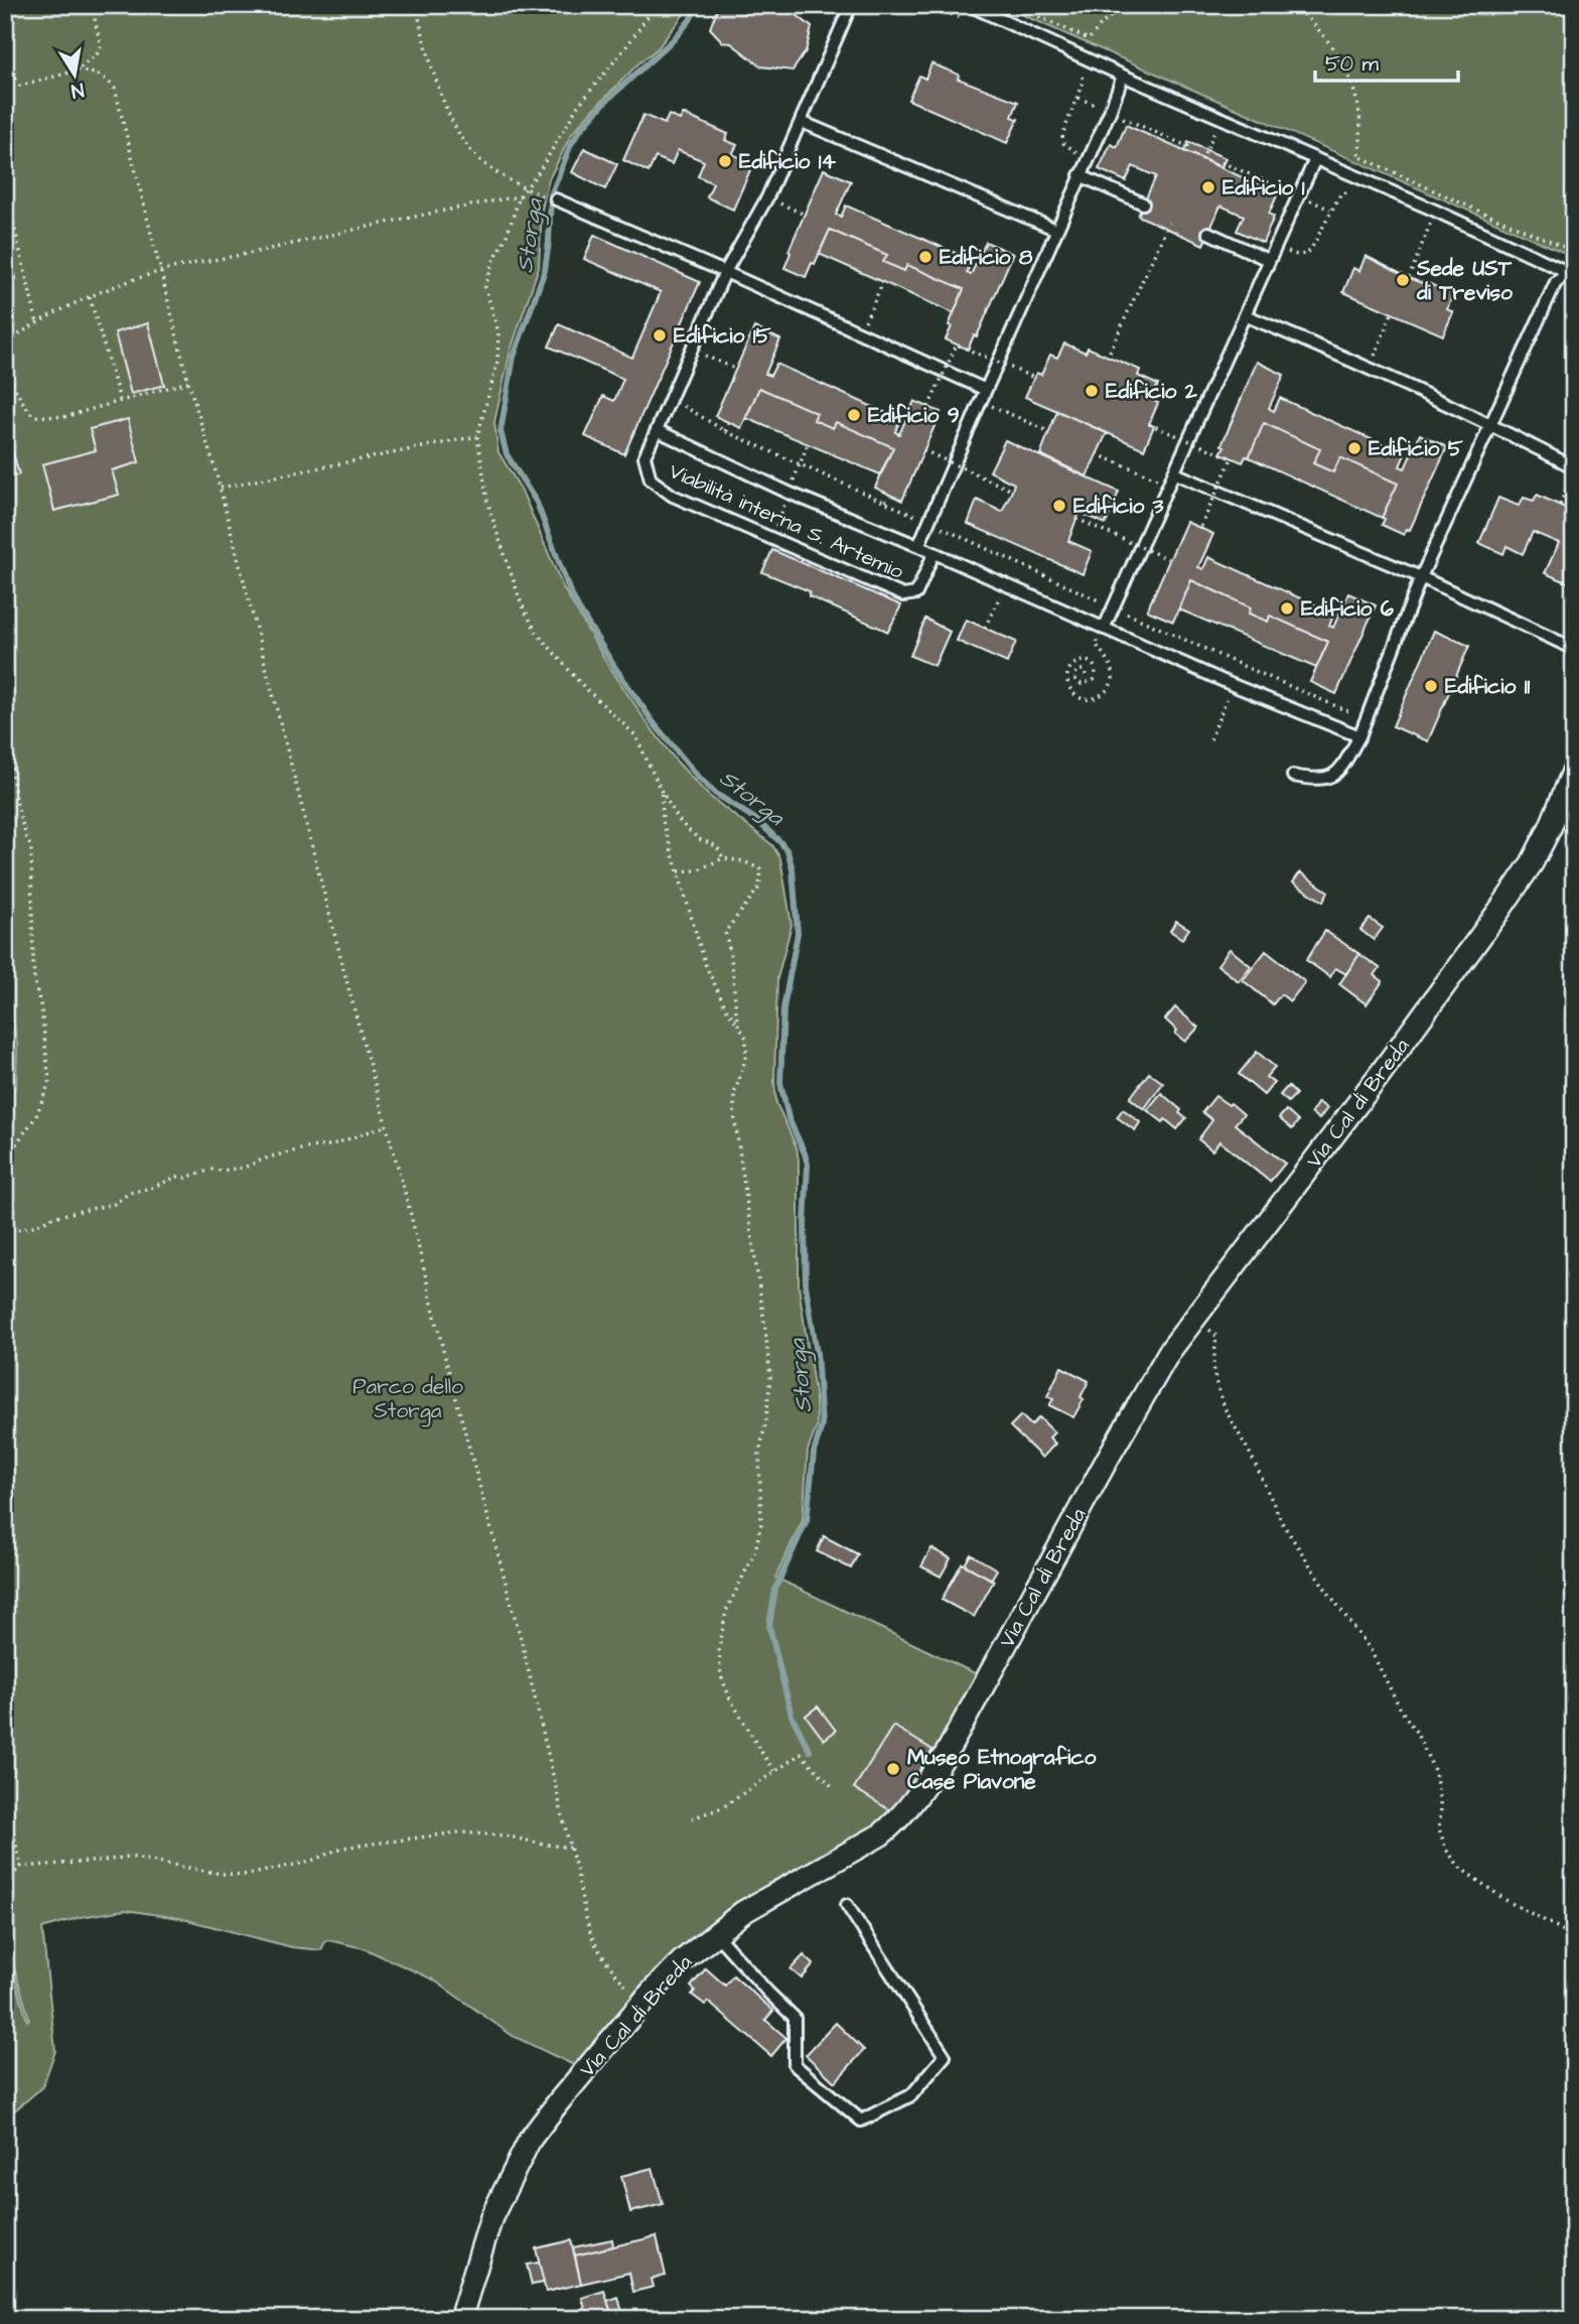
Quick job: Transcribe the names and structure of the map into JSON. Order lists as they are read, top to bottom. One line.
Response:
{"streets":{"street":["Via Cal di Breda"],"lane":["Viabilità interna S. Artemio"]},"water":["Storga"],"parks":["Parco dello Storga"],"places":["Edificio 14","Edificio 1","Edificio 8","Sede UST di Treviso","Edificio 15","Edificio 2","Edificio 9","Edificio 5","Edificio 3","Edificio 6","Edificio 11","Museo Etnografico Case Piavone"],"scale_bar":"50 m","north":"bottom"}
